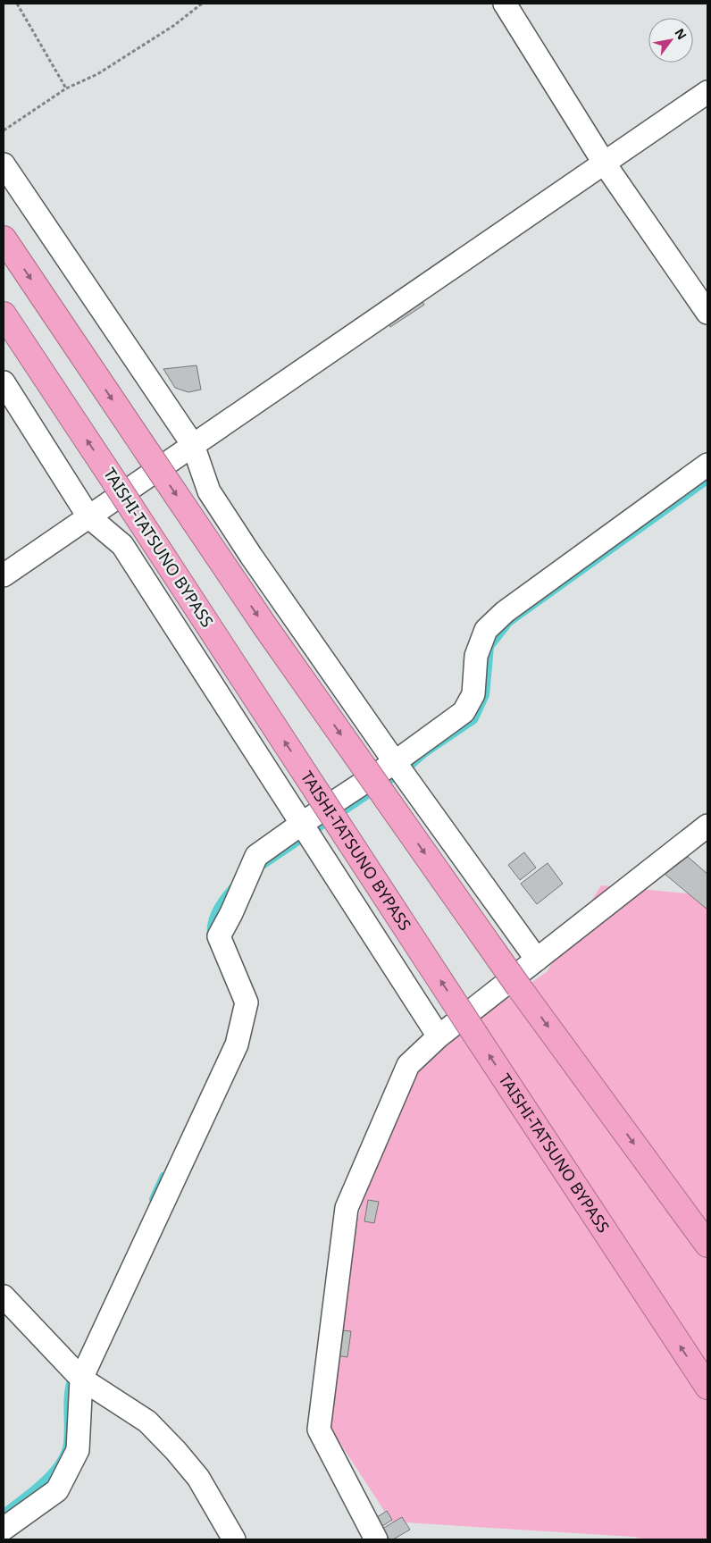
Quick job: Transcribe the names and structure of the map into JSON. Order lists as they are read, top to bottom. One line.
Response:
{"streets":{"highway":["TAISHI-TATSUNO BYPASS"]},"north":"top right"}
